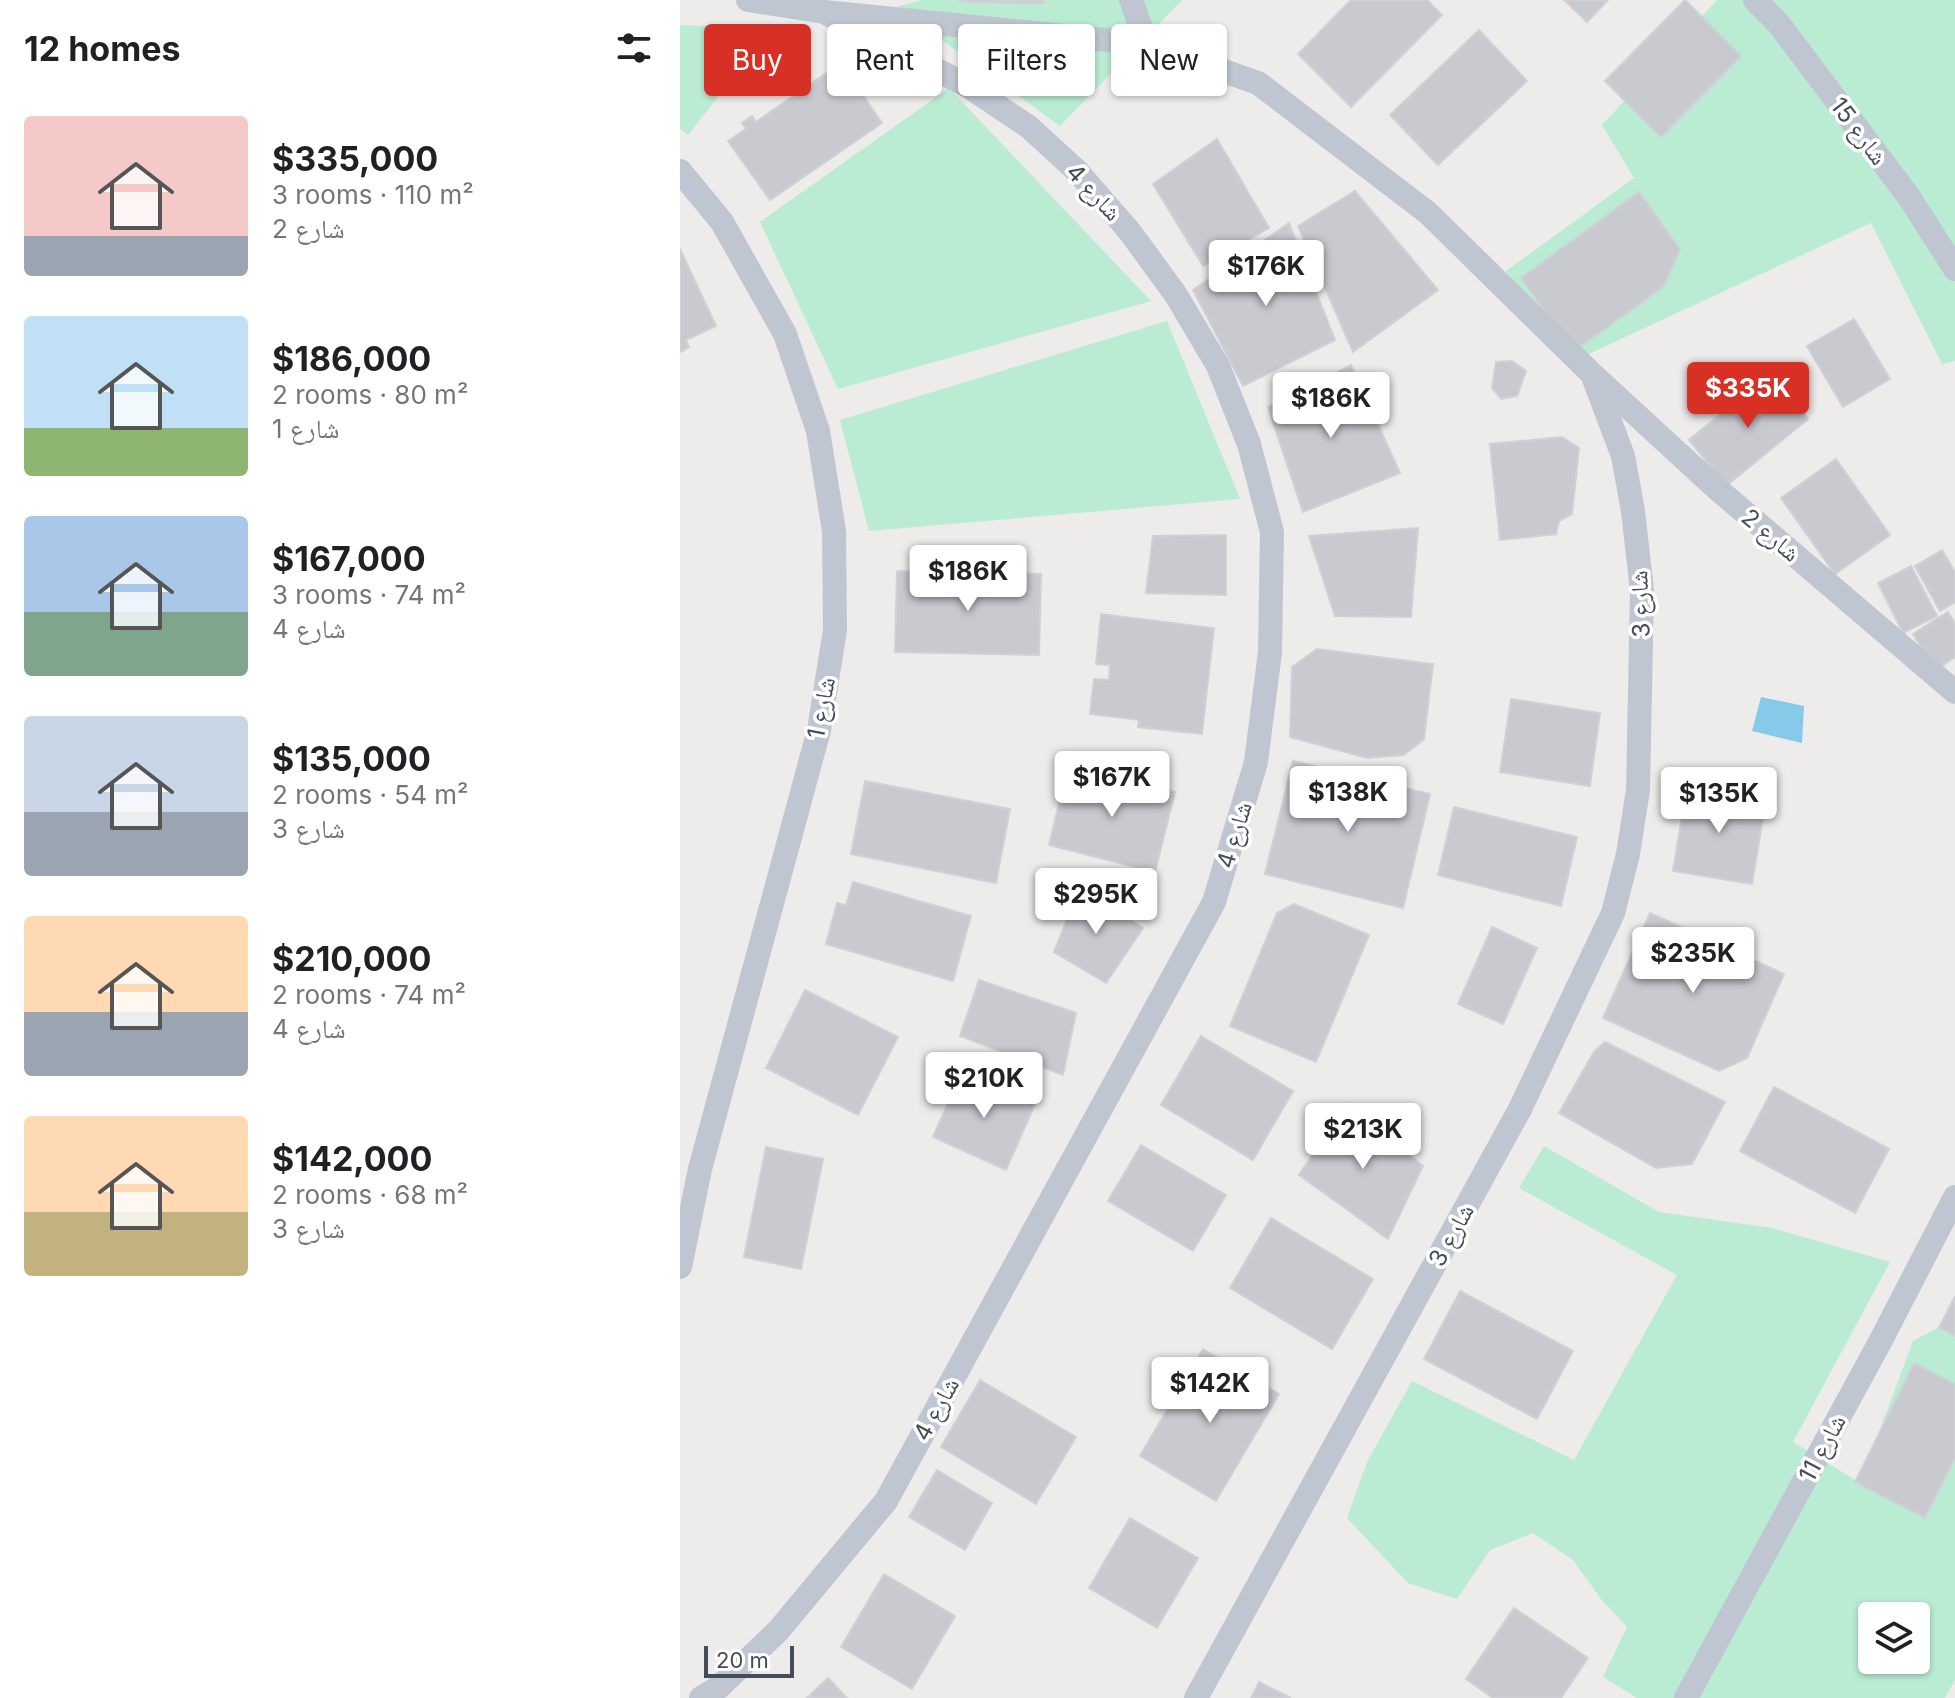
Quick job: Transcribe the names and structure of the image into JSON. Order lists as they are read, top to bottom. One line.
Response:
{"streets":{"street":["شارع 15","شارع 4","شارع 2","شارع 3","شارع 1","شارع 11"]},"crossings":[["شارع 4","شارع 3"],["شارع 2","شارع 3"]],"scale_bar":"20 m","page":{"heading":"12 homes","chip":["Buy","Rent","Filters","New"],"list":[{"name":"$335,000","note":"3 rooms · 110 m² · شارع 2"},{"name":"$186,000","note":"2 rooms · 80 m² · شارع 1"},{"name":"$167,000","note":"3 rooms · 74 m² · شارع 4"},{"name":"$135,000","note":"2 rooms · 54 m² · شارع 3"},{"name":"$210,000","note":"2 rooms · 74 m² · شارع 4"},{"name":"$142,000","note":"2 rooms · 68 m² · شارع 3"}],"price":["$176K","$335K","$186K","$186K","$167K","$138K","$135K","$295K","$235K","$210K","$213K","$142K"],"scale":"20 m"}}
